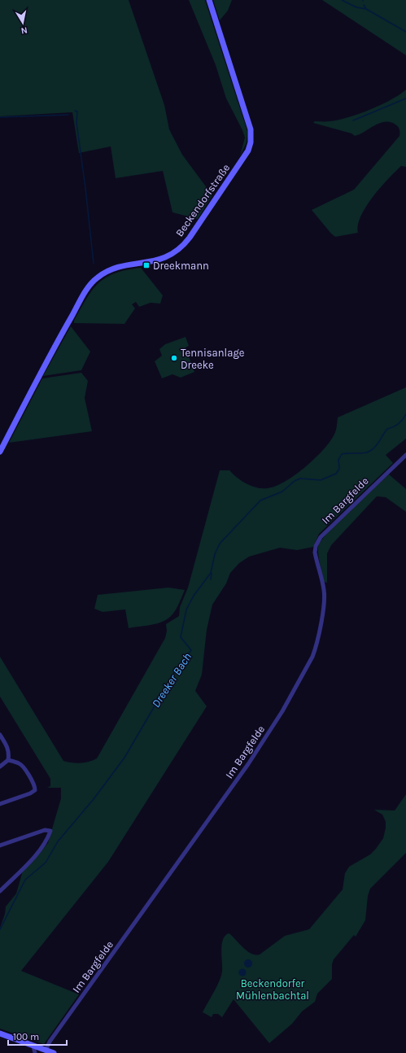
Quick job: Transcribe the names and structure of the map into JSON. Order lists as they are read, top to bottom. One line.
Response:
{"streets":{"street":["Beckendorfstraße","Im Bargfelde"]},"water":["Dreeker Bach"],"parks":["Beckendorfer Mühlenbachtal"],"places":{"transit":["Dreekmann"],"other":["Tennisanlage Dreeke"]},"scale_bar":"100 m","north":"bottom"}
